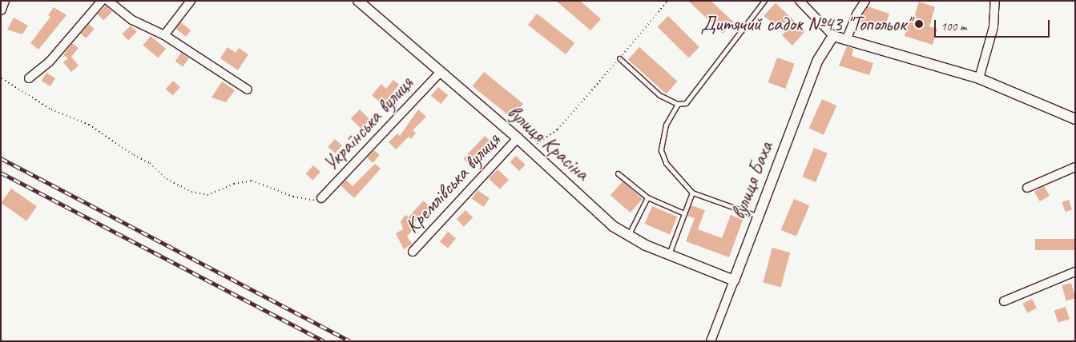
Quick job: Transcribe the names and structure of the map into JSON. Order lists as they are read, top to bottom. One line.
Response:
{"streets":{"street":["Українська вулиця","вулиця Красіна","вулиця Баха","Кремлівська вулиця"]},"crossings":[["Українська вулиця","вулиця Красіна"],["вулиця Красіна","вулиця Баха"],["вулиця Красіна","Кремлівська вулиця"]],"places":["Дитячий садок №43 \"Топольок\""],"scale_bar":"100 m"}
